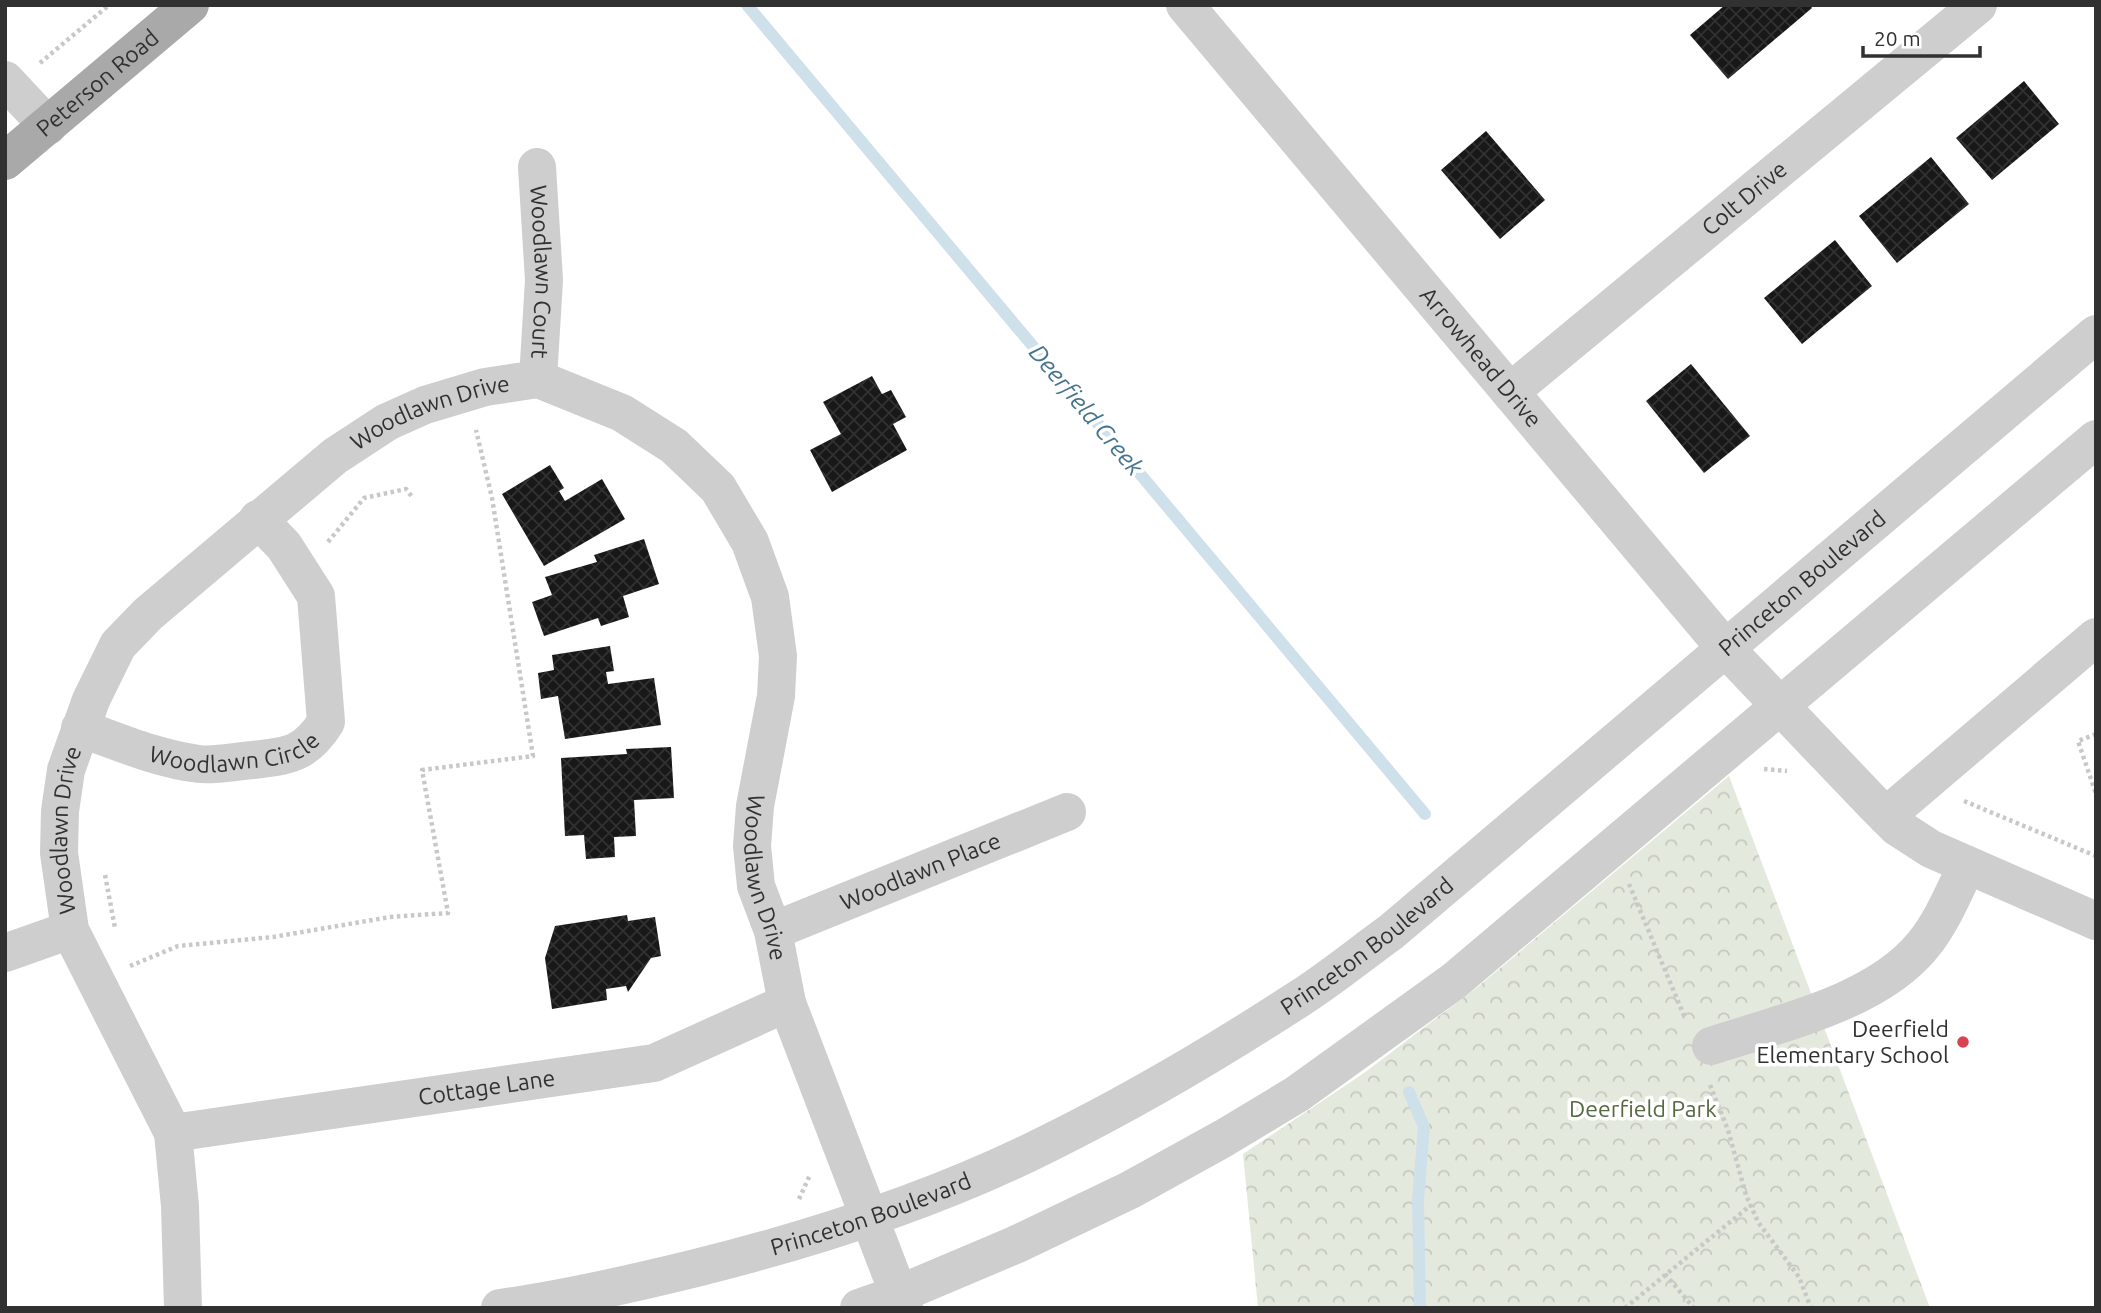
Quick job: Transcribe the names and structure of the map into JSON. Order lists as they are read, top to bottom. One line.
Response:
{"streets":{"main road":["Peterson Road"],"street":["Colt Drive","Woodlawn Court","Arrowhead Drive","Woodlawn Drive","Princeton Boulevard","Woodlawn Circle","Woodlawn Place","Cottage Lane"]},"crossings":[["Colt Drive","Arrowhead Drive"],["Woodlawn Court","Woodlawn Drive"],["Arrowhead Drive","Princeton Boulevard"],["Woodlawn Drive","Princeton Boulevard"],["Woodlawn Drive","Woodlawn Circle"],["Woodlawn Drive","Woodlawn Place"],["Woodlawn Drive","Cottage Lane"]],"water":["Deerfield Creek"],"parks":["Deerfield Park"],"places":["Deerfield Elementary School"],"scale_bar":"20 m"}
